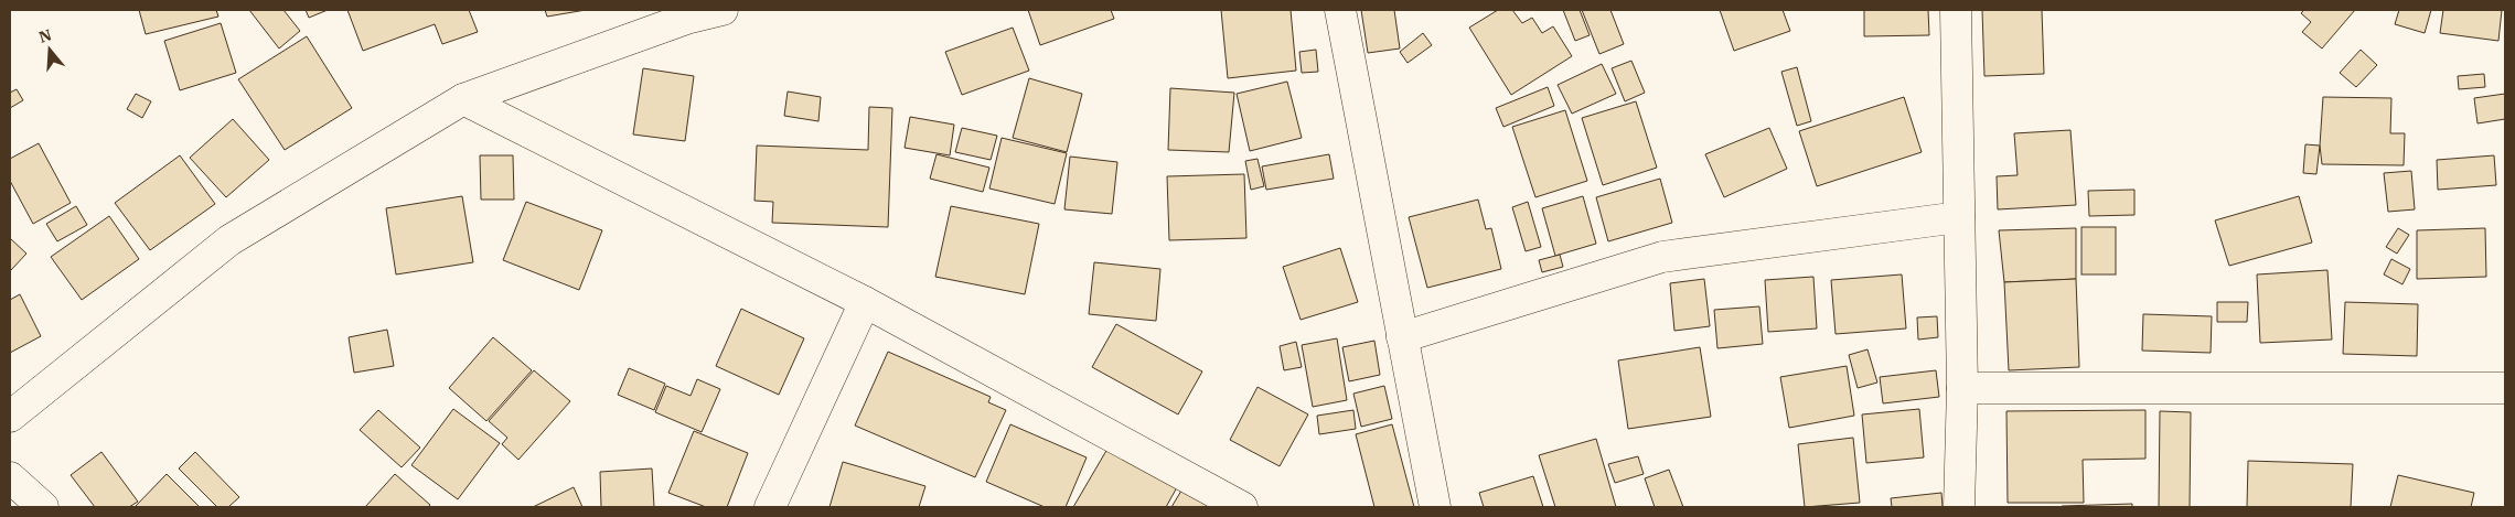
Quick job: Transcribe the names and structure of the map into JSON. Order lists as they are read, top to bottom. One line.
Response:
{"north":"top"}
